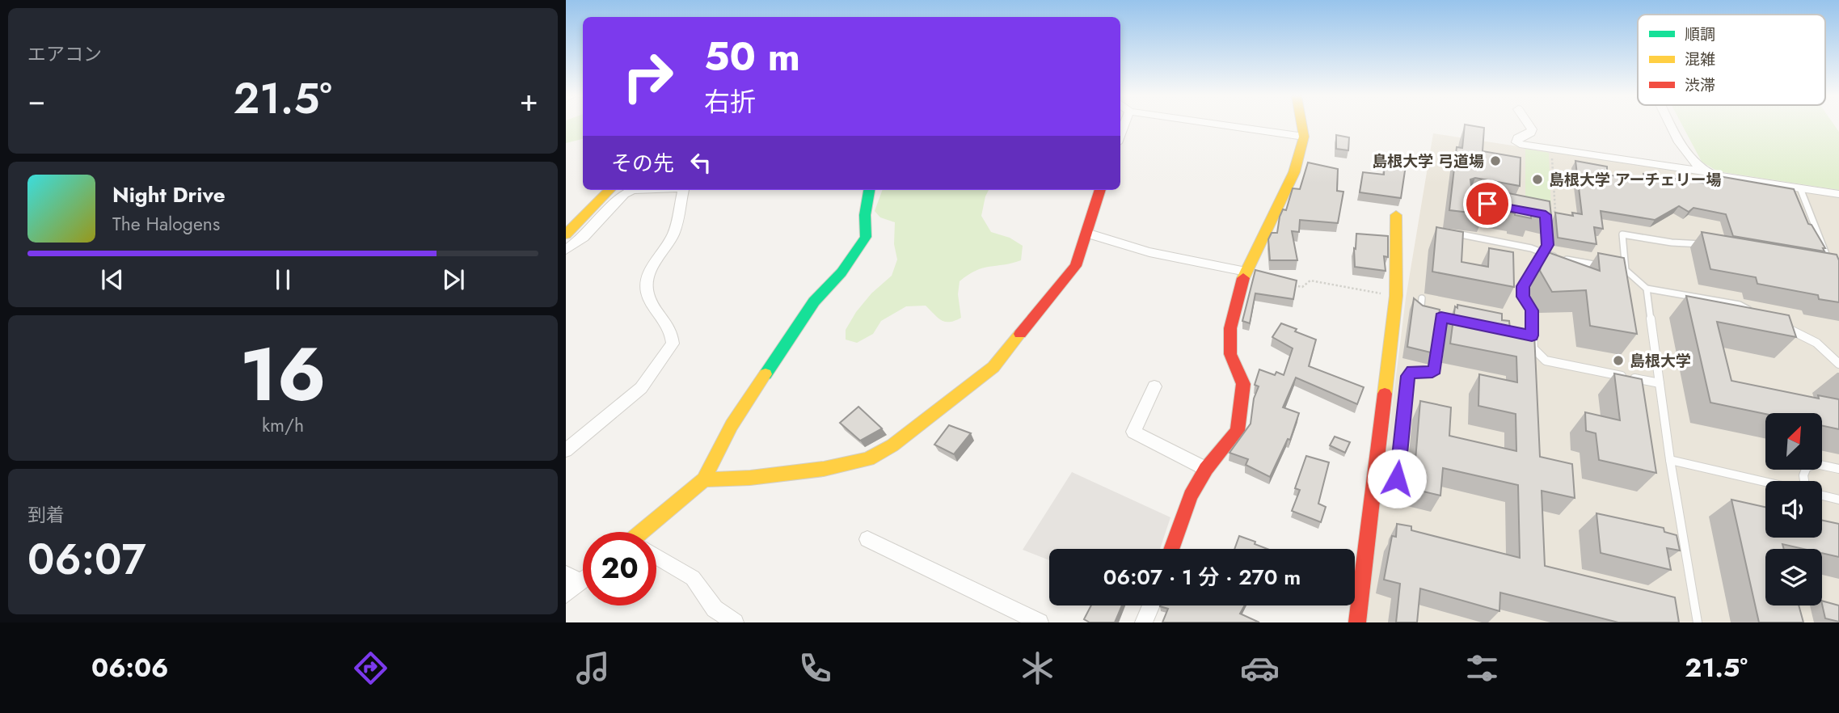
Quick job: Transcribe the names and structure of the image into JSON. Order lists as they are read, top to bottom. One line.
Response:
{"places":["島根大学 弓道場","島根大学 アーチェリー場","島根大学"],"legend":["順調","混雑","渋滞"],"north":"top right","page":{"tile":["エアコン",["16","km/h"],["到着","06:07"]],"turn":["50 m","右折"],"heat":["−","21.5°","+"],"then":"その先","song":["Night Drive","The Halogens"],"limit":"20","trip":"06:07 · 1 分 · 270 m","tabs":["06:06","21.5°"]}}
